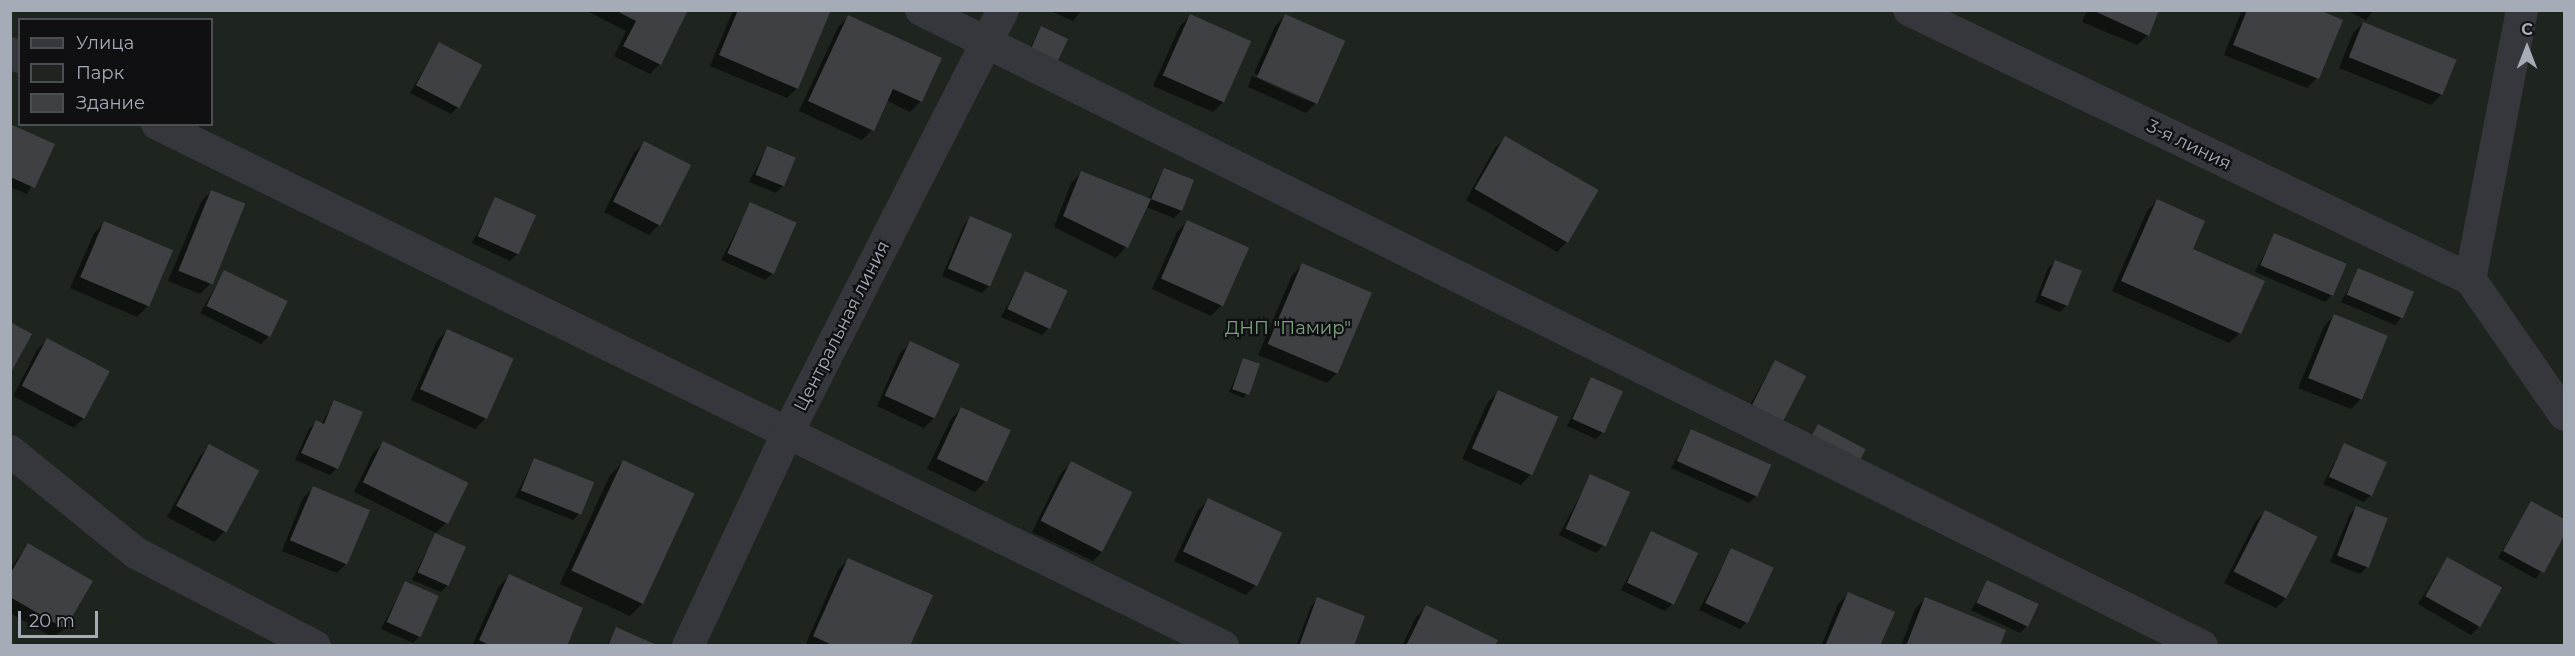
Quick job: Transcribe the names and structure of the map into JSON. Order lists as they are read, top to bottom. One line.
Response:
{"streets":{"street":["3-я линия","Центральная линия"]},"parks":["ДНП \"Памир\""],"legend":["Улица","Парк","Здание"],"scale_bar":"20 m","north":"top"}
